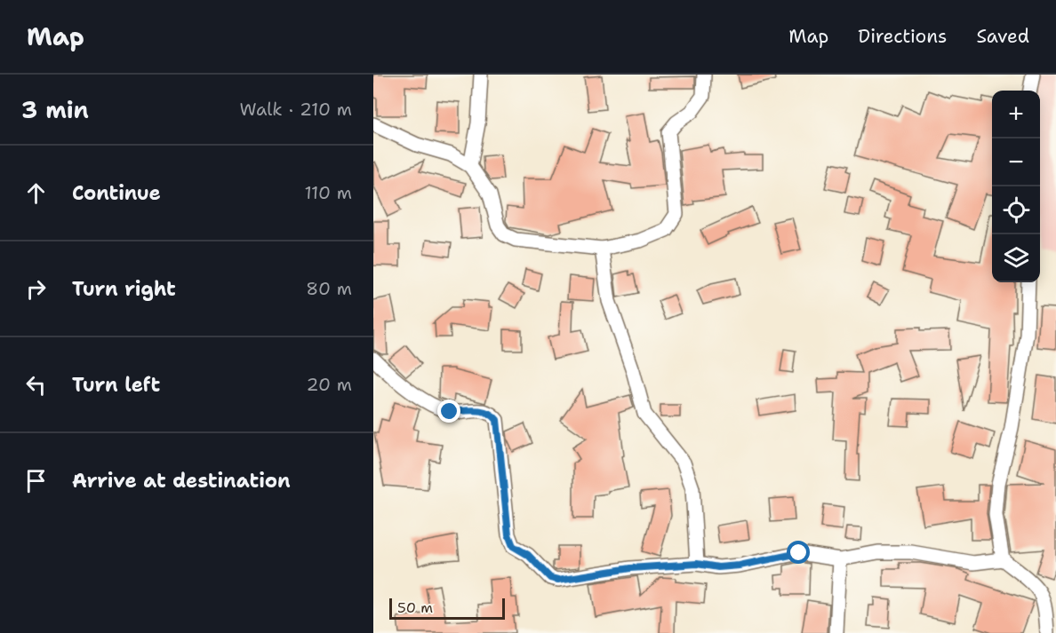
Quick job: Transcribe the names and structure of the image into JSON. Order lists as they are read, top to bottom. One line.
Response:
{"scale_bar":"50 m","page":{"header":"Map","nav":["Map","Directions","Saved"],"heading":["3 min","Walk · 210 m"],"map_buttons":["+","−"],"list":[["Continue","110 m"],["Turn right","80 m"],["Turn left","20 m"],"Arrive at destination"],"scale":"50 m"}}
